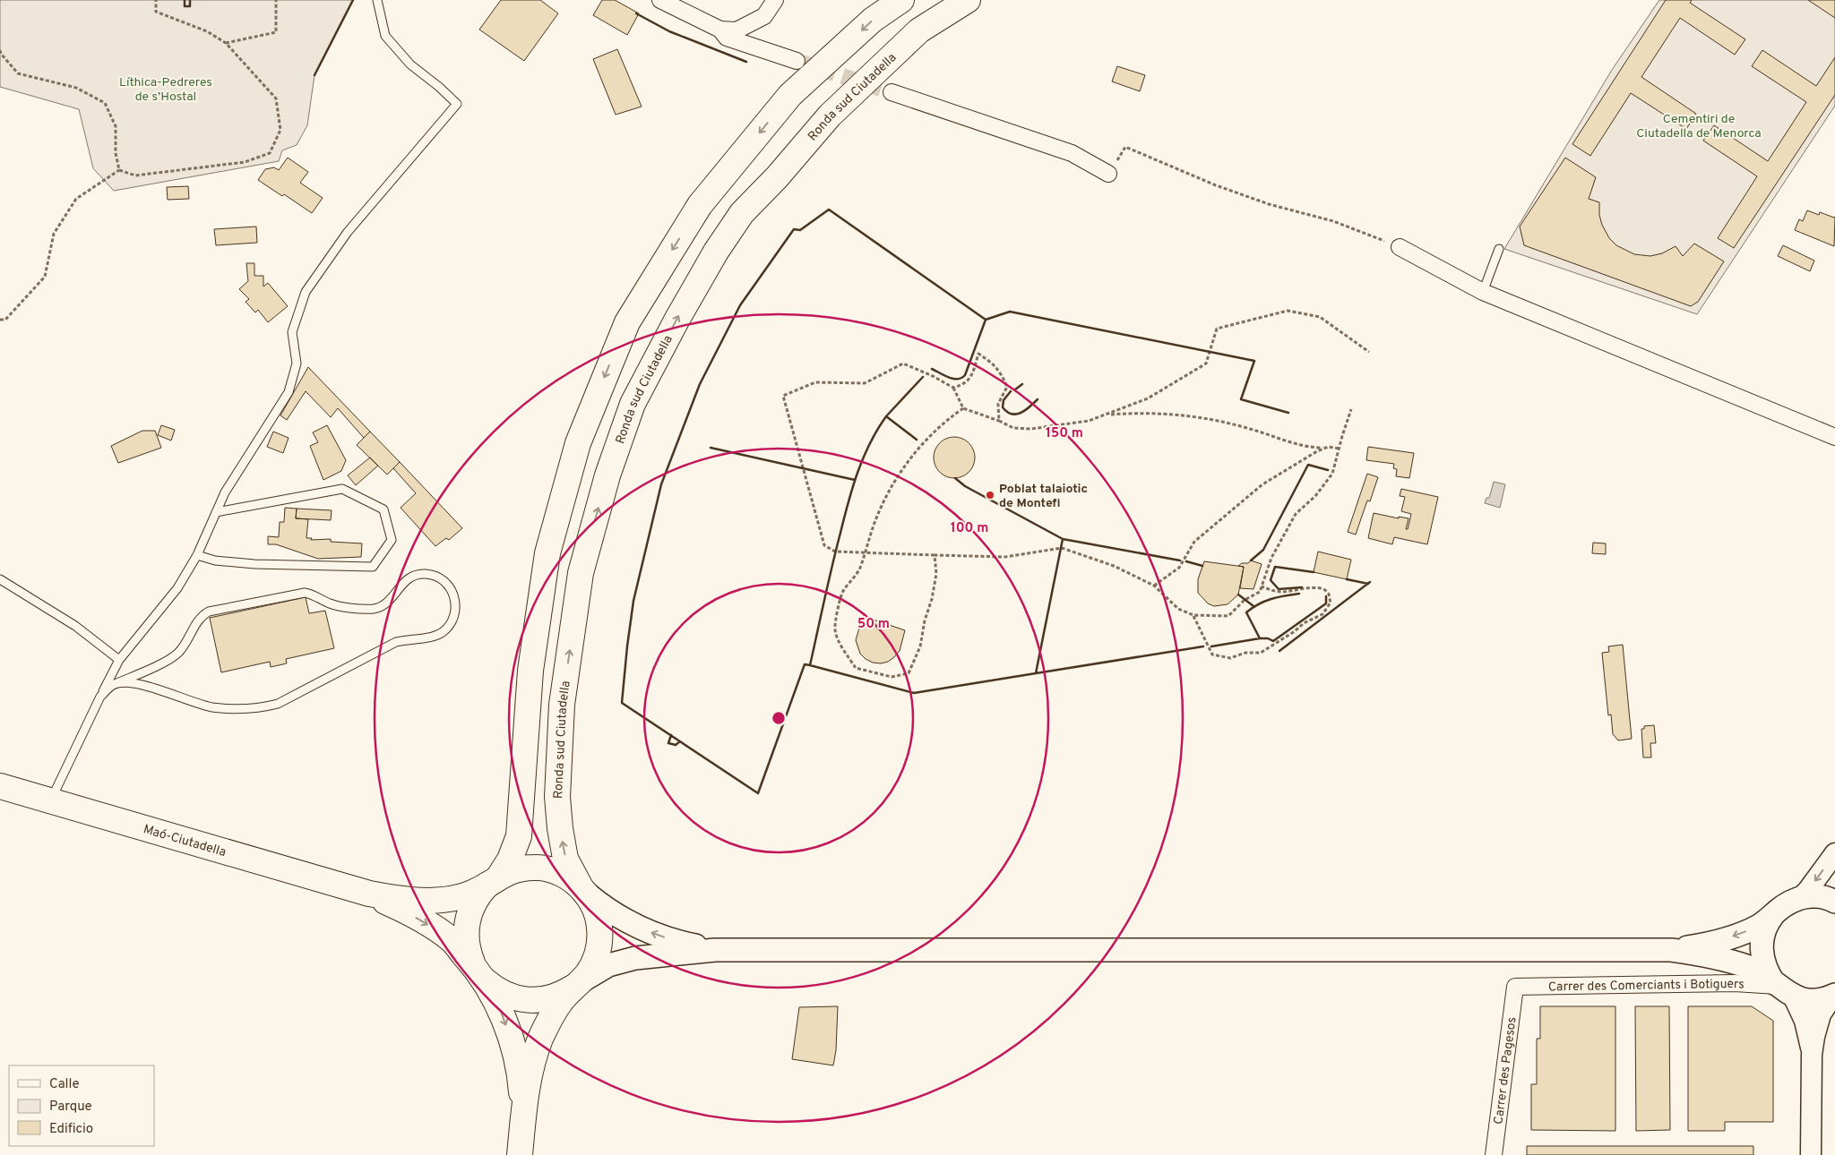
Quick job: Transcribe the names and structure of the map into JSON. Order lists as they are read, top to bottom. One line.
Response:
{"streets":{"main road":["Ronda sud Ciutadella","Maó-Ciutadella"],"street":["Carrer des Comerciants i Botiguers","Carrer des Pagesos"]},"crossings":[["Carrer des Comerciants i Botiguers","Carrer des Pagesos"]],"parks":["Líthica-Pedreres de s’Hostal","Cementiri de Ciutadella de Menorca"],"places":["Poblat talaiotic de Montefi"],"legend":["Calle","Parque","Edificio"],"rings":["150 m","100 m","50 m"]}
